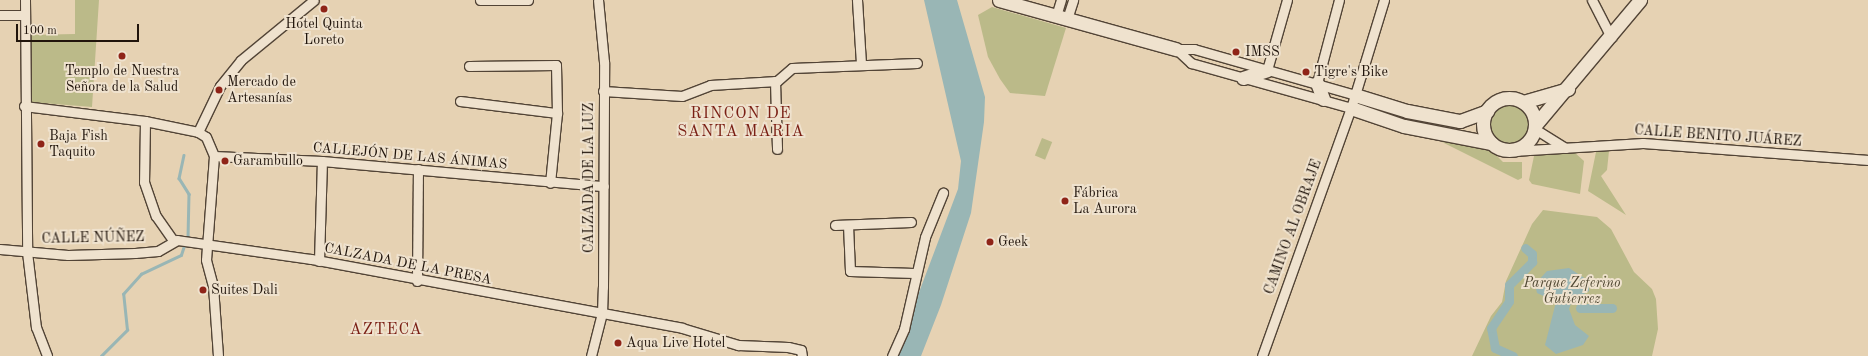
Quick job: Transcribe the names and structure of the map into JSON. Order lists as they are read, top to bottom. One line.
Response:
{"streets":{"street":["CALLE BENITO JUÁREZ","CALLEJÓN DE LAS ÁNIMAS","CALZADA DE LA LUZ","CAMINO AL OBRAJE","CALLE NÚÑEZ","CALZADA DE LA PRESA"]},"crossings":[["CALLEJÓN DE LAS ÁNIMAS","CALZADA DE LA LUZ"],["CALZADA DE LA LUZ","CALZADA DE LA PRESA"]],"districts":["RINCON DE SANTA MARIA","AZTECA"],"parks":["Parque Zeferino Gutierrez"],"places":["Hotel Quinta Loreto","IMSS","Templo de Nuestra Señora de la Salud","Tigre's Bike","Mercado de Artesanías","Baja Fish Taquito","Garambullo","Fábrica La Aurora","Geek","Suites Dali","Aqua Live Hotel"],"scale_bar":"100 m"}
